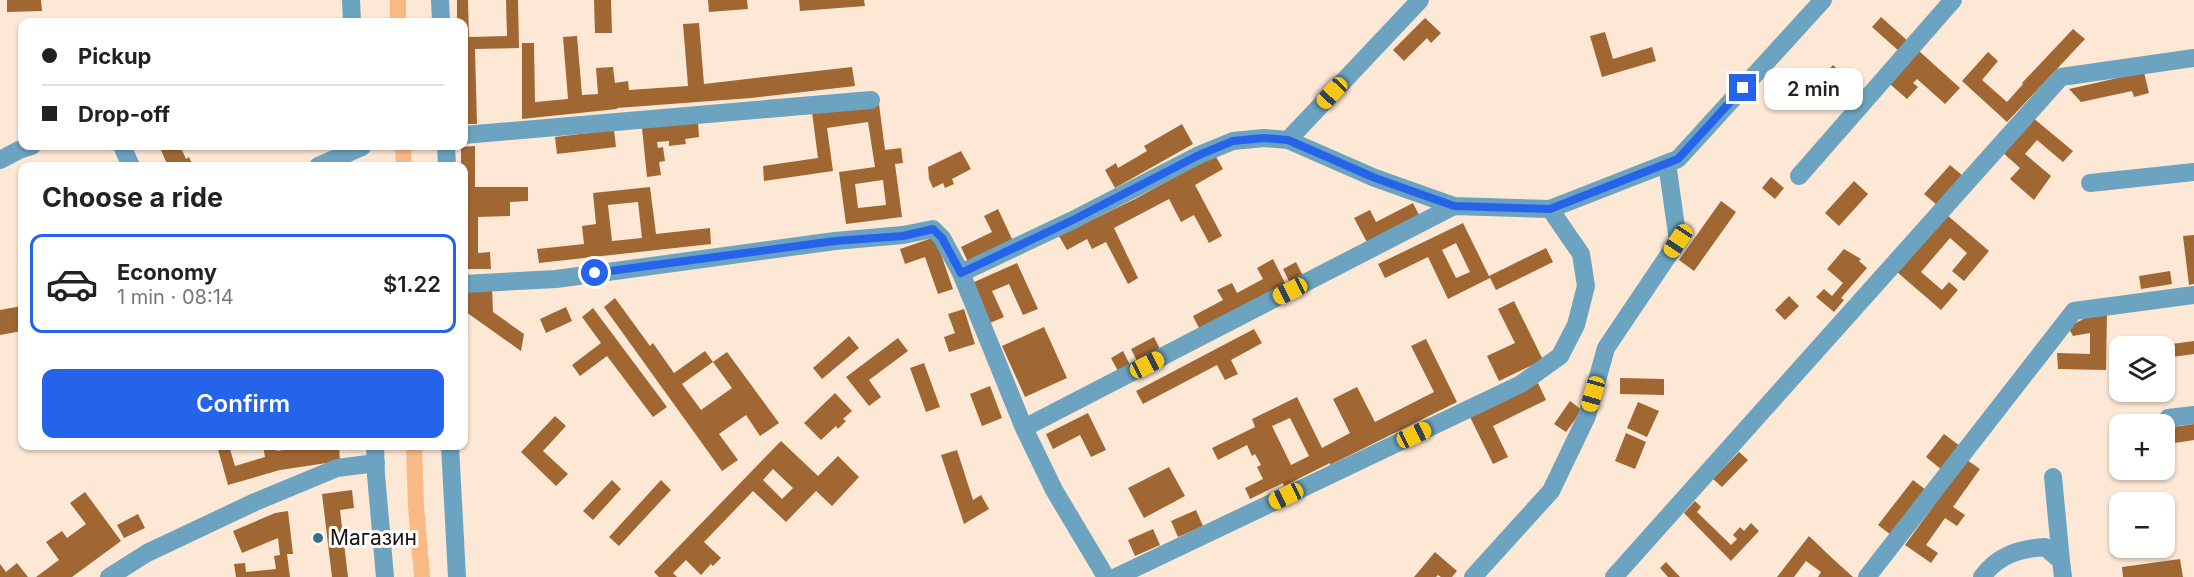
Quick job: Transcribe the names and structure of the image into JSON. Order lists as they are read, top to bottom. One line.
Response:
{"places":["Магазин"],"page":{"banner":["Pickup","Drop-off"],"bubble":"2 min","heading":"Choose a ride","list":[{"name":"Economy","note":"1 min · 08:14","value":"$1.22"}],"map_buttons":["+","−"],"buttons":"Confirm"}}
